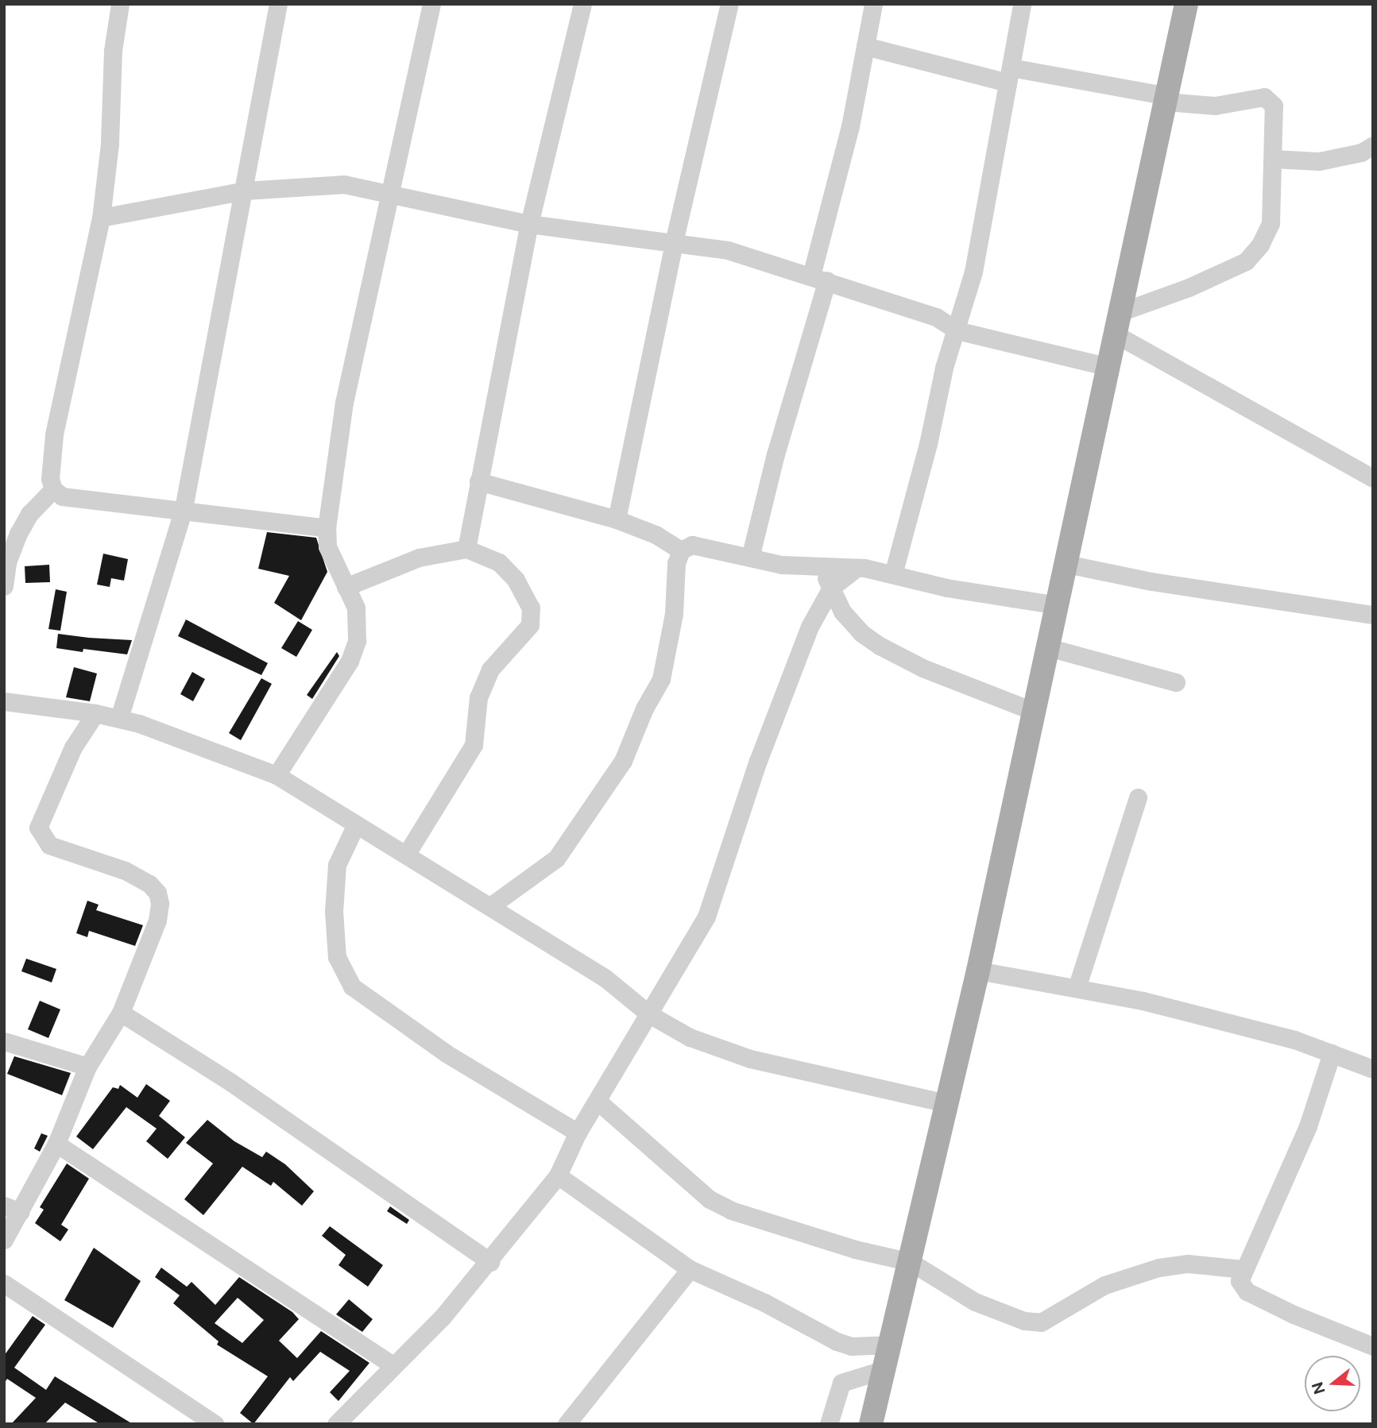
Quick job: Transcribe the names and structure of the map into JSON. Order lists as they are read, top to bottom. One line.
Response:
{"north":"left"}
